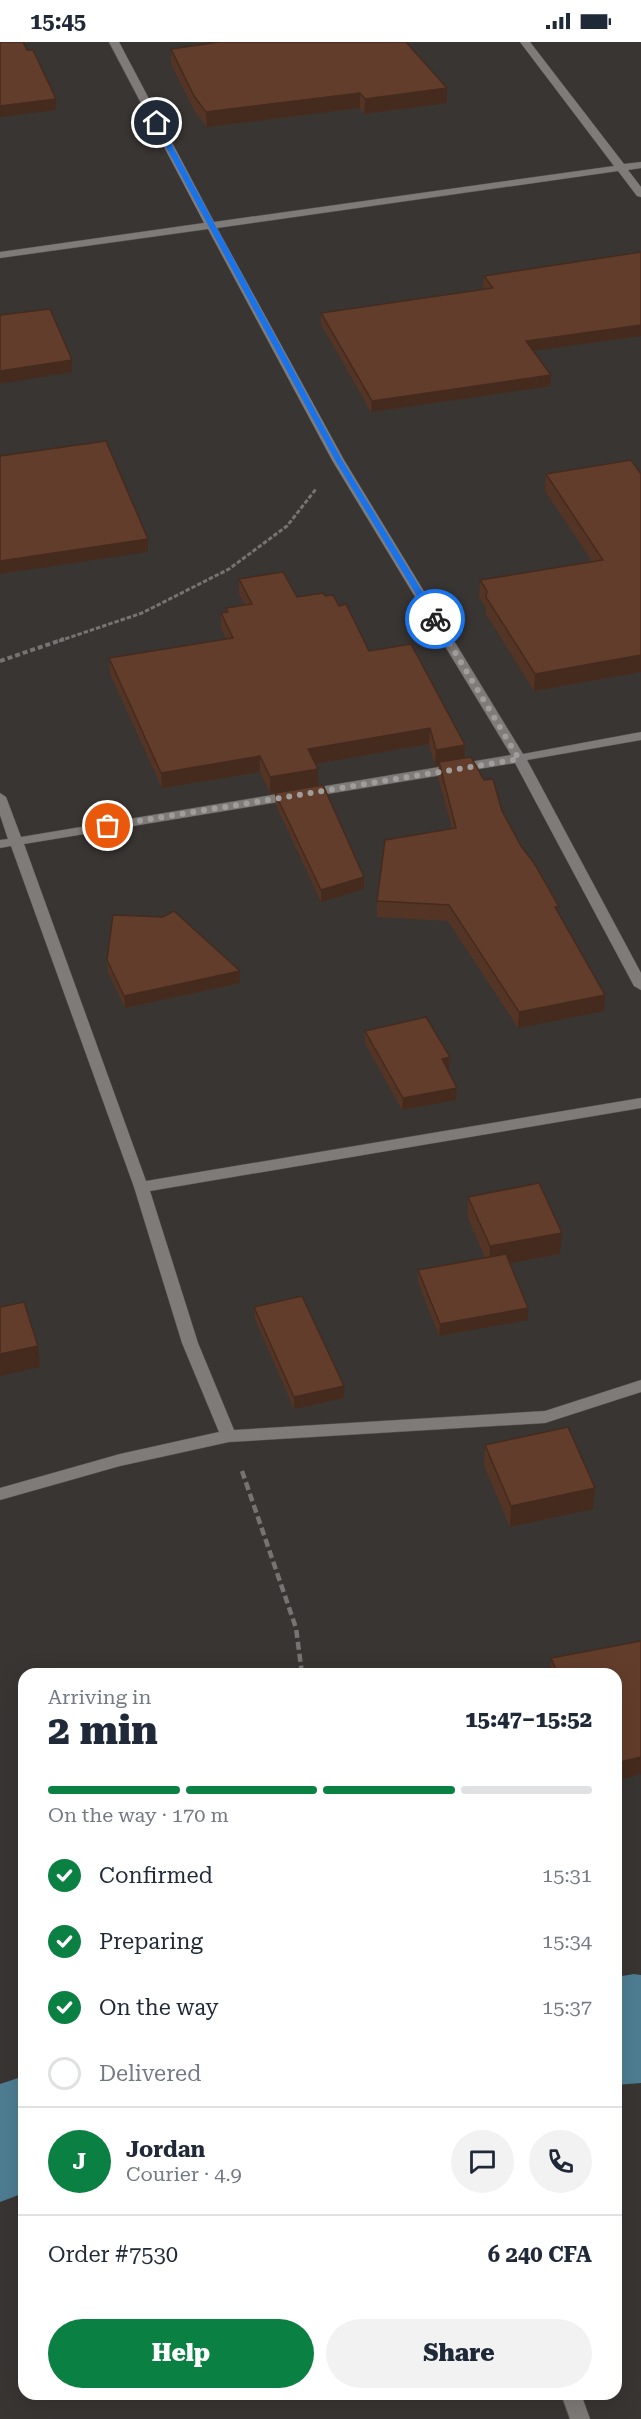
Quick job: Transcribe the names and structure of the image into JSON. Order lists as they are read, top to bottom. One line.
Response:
{"page":{"status":"15:45","heading":["2 min","Arriving in","15:47–15:52"],"panel":["Jordan","Courier · 4.9","Order #7530","6 240 CFA"],"bar":"On the way · 170 m","list":[["Confirmed","15:31"],["Preparing","15:34"],["On the way","15:37"],"Delivered"],"round":"J","buttons":["Help","Share"]}}
